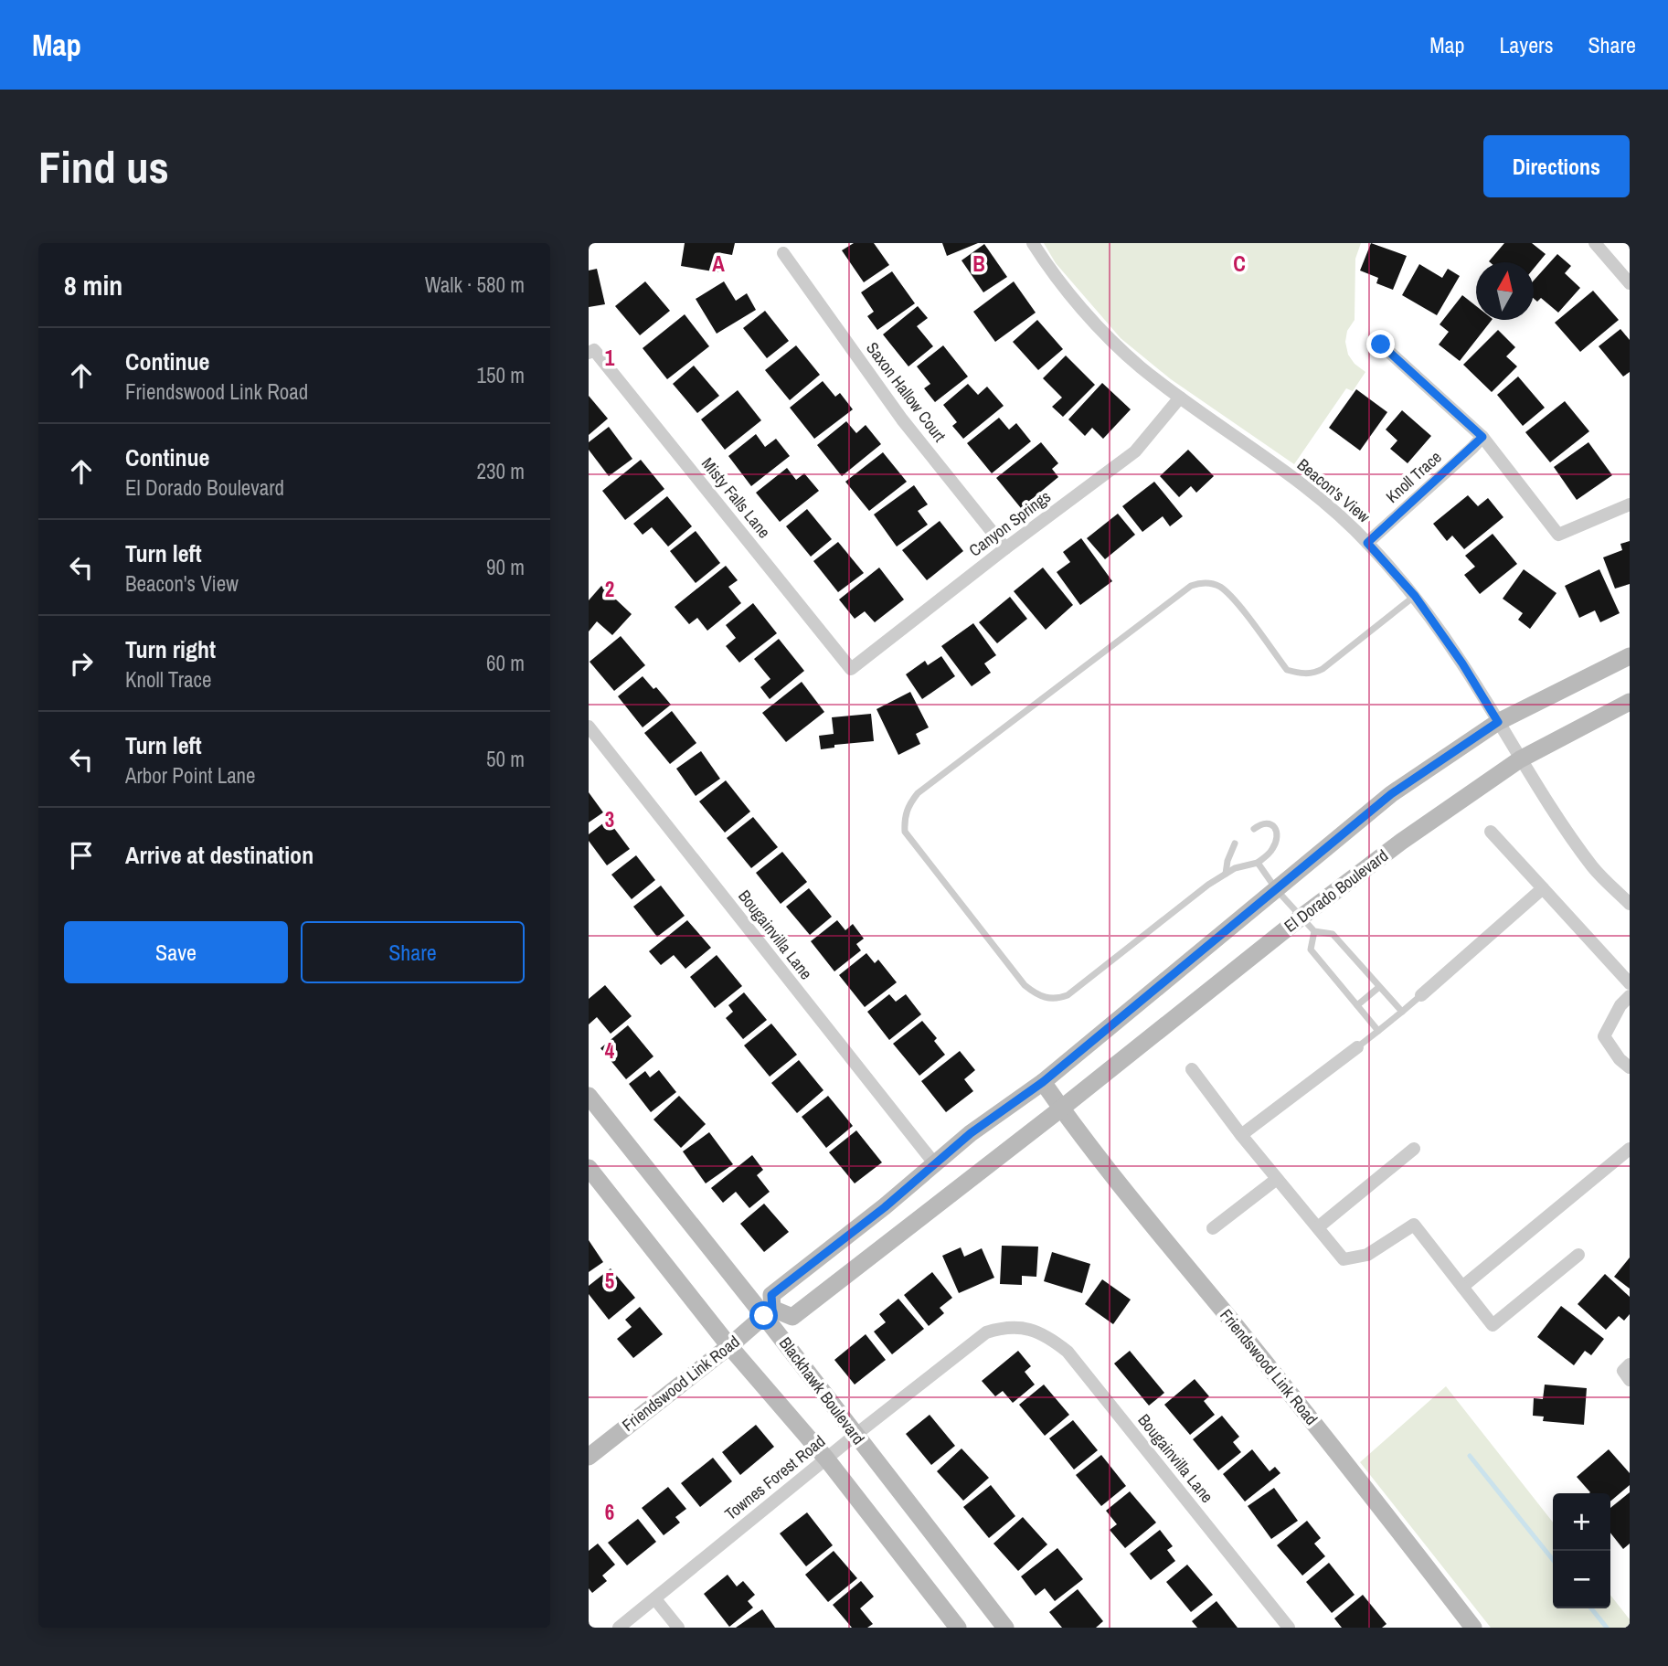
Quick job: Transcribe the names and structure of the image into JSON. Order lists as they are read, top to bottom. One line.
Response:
{"streets":{"main road":["El Dorado Boulevard","Friendswood Link Road","Blackhawk Boulevard"],"street":["Saxon Hallow Court","Knoll Trace","Beacon's View","Misty Falls Lane","Canyon Springs","Bougainvilla Lane","Townes Forest Road"]},"crossings":[["Saxon Hallow Court","Canyon Springs"],["Knoll Trace","Beacon's View"],["Beacon's View","Canyon Springs"],["Beacon's View","El Dorado Boulevard"],["Misty Falls Lane","Canyon Springs"],["El Dorado Boulevard","Friendswood Link Road"],["Bougainvilla Lane","Friendswood Link Road"],["Bougainvilla Lane","Townes Forest Road"],["Friendswood Link Road","Blackhawk Boulevard"],["Blackhawk Boulevard","Townes Forest Road"]],"north":"top","page":{"header":"Map","nav":["Map","Layers","Share"],"buttons":["Directions",["Save","Share"]],"title":"Find us","heading":["8 min","Walk · 580 m"],"list":[["Continue","Friendswood Link Road","150 m"],["Continue","El Dorado Boulevard","230 m"],["Turn left","Beacon's View","90 m"],["Turn right","Knoll Trace","60 m"],["Turn left","Arbor Point Lane","50 m"],"Arrive at destination"],"map_buttons":["+","−"]},"grid":{"columns":["A","B","C"],"rows":["1","2","3","4","5","6"]}}
